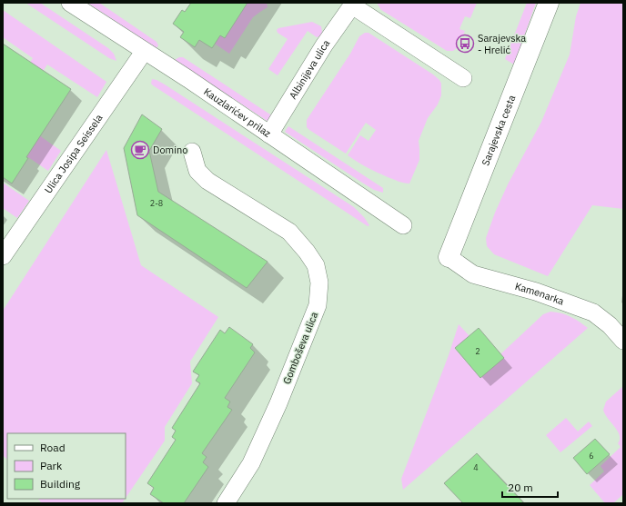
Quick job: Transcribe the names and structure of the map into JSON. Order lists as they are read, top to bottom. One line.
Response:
{"streets":{"main road":["Sarajevska cesta"],"street":["Albinijeva ulica","Kauzlarićev prilaz","Ulica Josipa Seissela","Kamenarka","Gomboševa ulica"]},"crossings":[["Albinijeva ulica","Kauzlarićev prilaz"],["Kauzlarićev prilaz","Ulica Josipa Seissela"],["Sarajevska cesta","Kamenarka"]],"places":{"bus stop":["Sarajevska - Hrelić"],"cafe":["Domino"]},"house_numbers":["2-8","2","6","4"],"legend":["Road","Park","Building"],"scale_bar":"20 m"}
